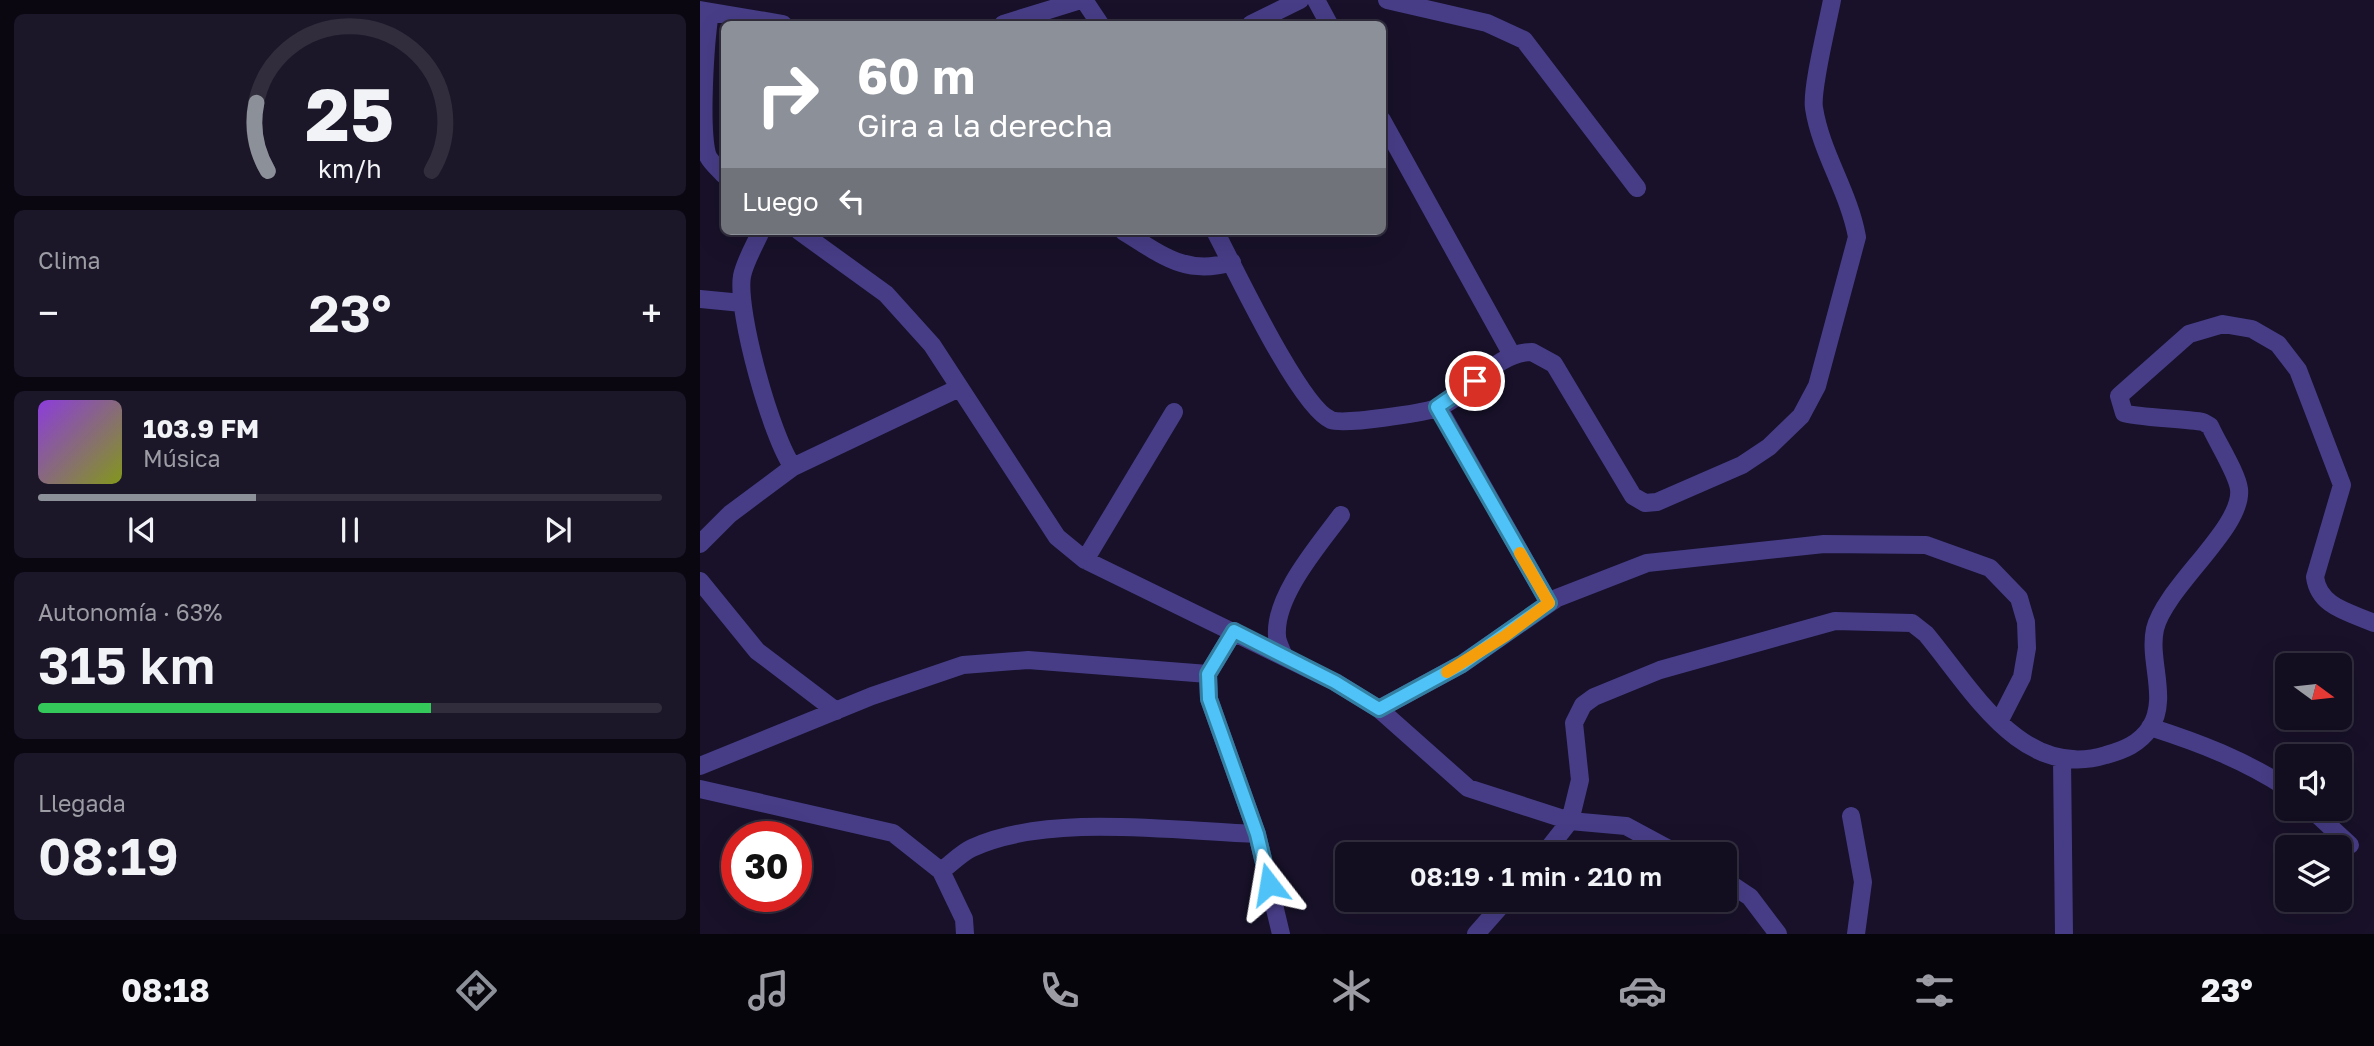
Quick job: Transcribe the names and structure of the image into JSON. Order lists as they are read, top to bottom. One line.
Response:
{"north":"right","page":{"turn":["60 m","Gira a la derecha"],"then":"Luego","tile":["Clima",["Autonomía · 63%","315 km"],["Llegada","08:19"]],"heat":["−","23°","+"],"song":["103.9 FM","Música"],"limit":"30","trip":"08:19 · 1 min · 210 m","tabs":["08:18","23°"],"gauge":["25","km/h"]}}
